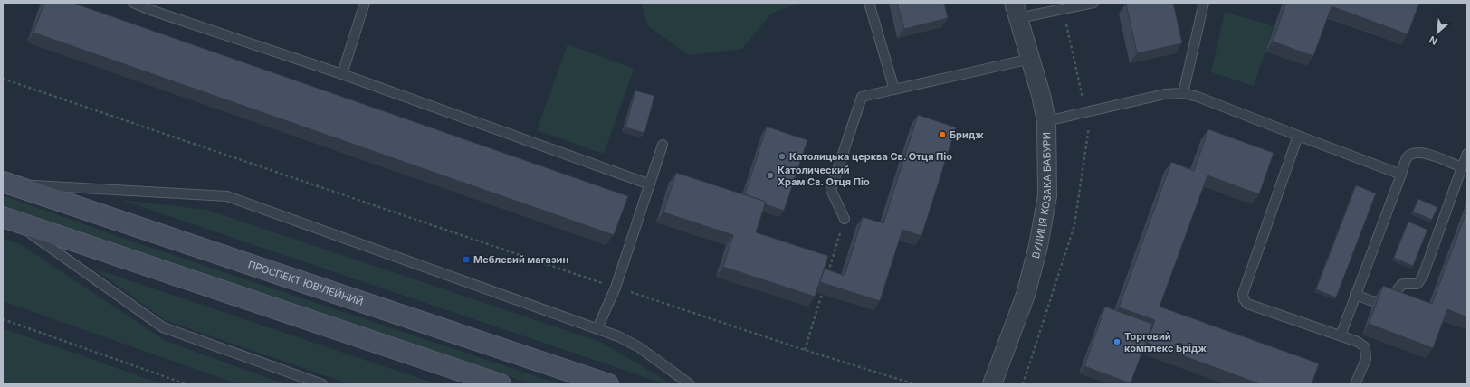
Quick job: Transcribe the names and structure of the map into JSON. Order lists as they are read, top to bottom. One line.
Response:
{"streets":{"street":["ВУЛИЦЯ КОЗАКА БАБУРИ","ПРОСПЕКТ ЮВІЛЕЙНИЙ"]},"places":{"other":["Бридж","Католицька церква Св. Отця Піо","Католический Храм Св. Отця Піо","Торговий комплекс Брідж"],"transit":["Меблевий магазин"]},"north":"bottom left"}
